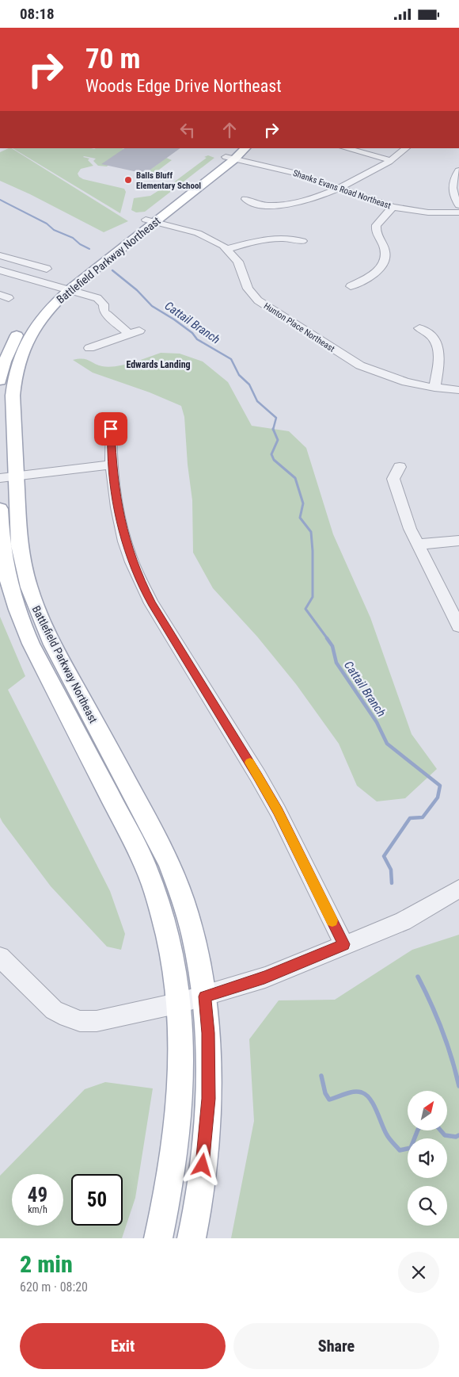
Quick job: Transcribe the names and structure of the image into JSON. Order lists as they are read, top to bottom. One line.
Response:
{"streets":{"main road":["Battlefield Parkway Northeast"],"street":["Shanks Evans Road Northeast","Hunton Place Northeast"]},"crossings":[["Shanks Evans Road Northeast","Battlefield Parkway Northeast"],["Battlefield Parkway Northeast","Hunton Place Northeast"]],"districts":["Edwards Landing"],"water":["Cattail Branch"],"places":["Balls Bluff Elementary School"],"north":"top right","page":{"status":"08:18","turn":["70 m","Woods Edge Drive Northeast"],"speed":"49 km/h","limit":"50","heading":["2 min","620 m · 08:20"],"buttons":["Exit","Share"]}}
